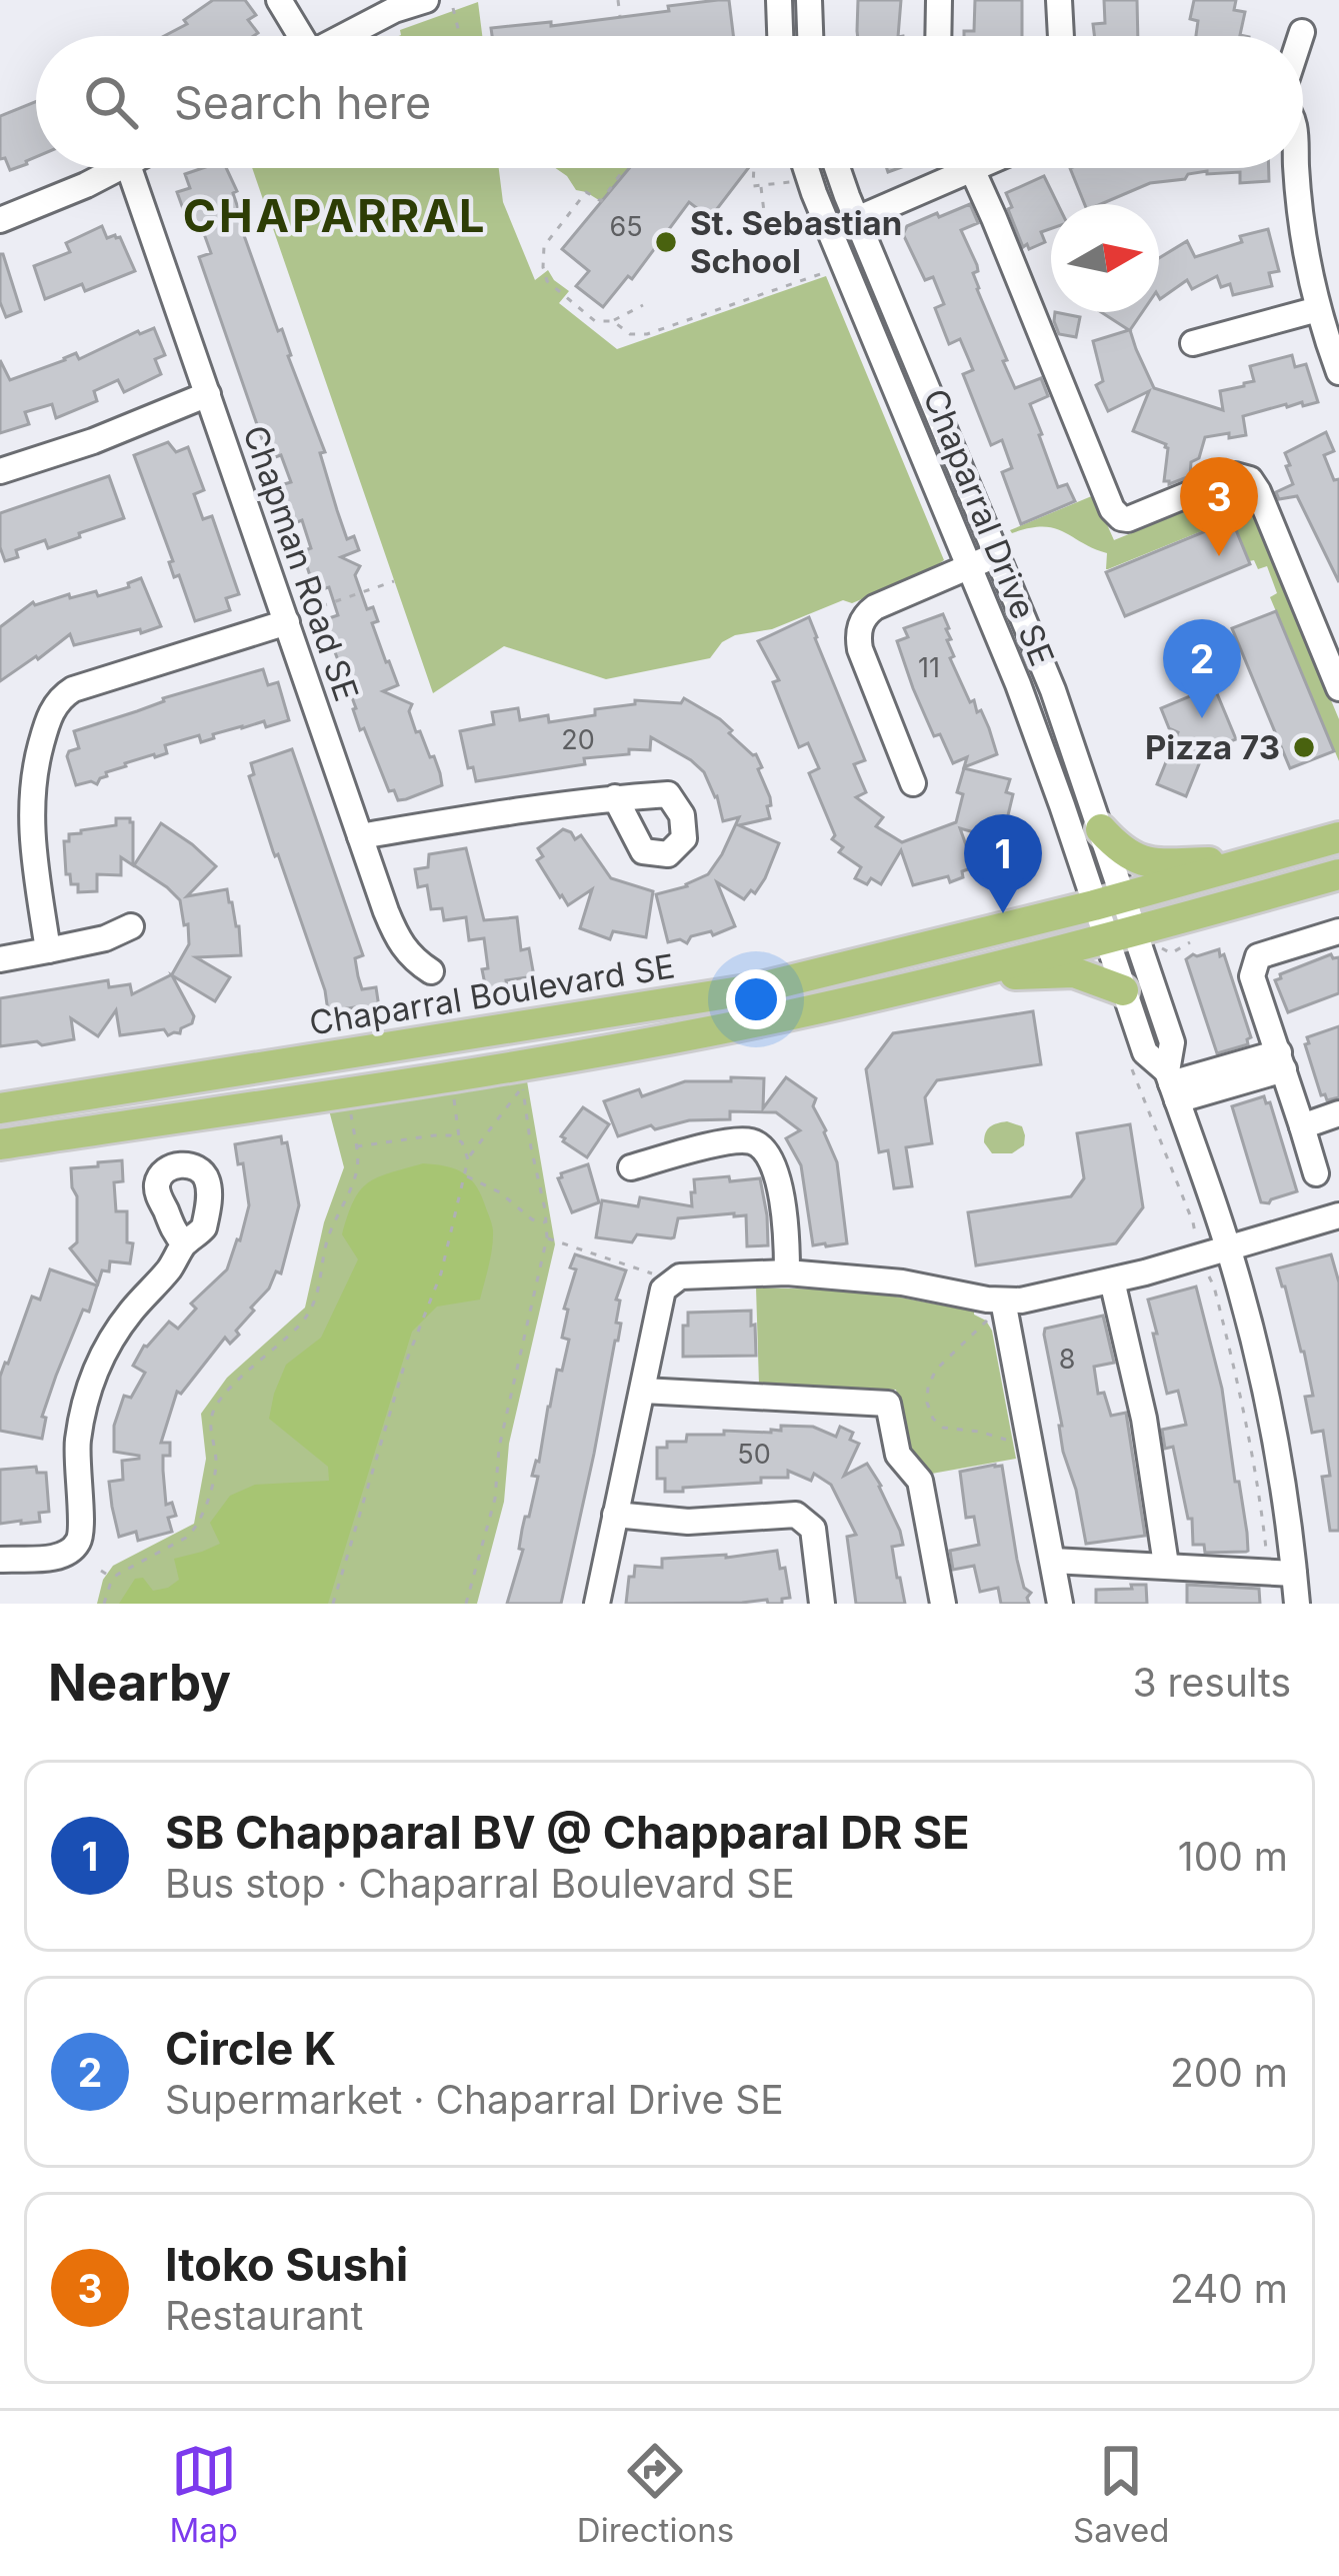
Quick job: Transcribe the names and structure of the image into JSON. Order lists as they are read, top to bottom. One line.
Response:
{"streets":{"main road":["Chaparral Boulevard SE"],"street":["Chaparral Drive SE","Chapman Road SE"]},"crossings":[["Chaparral Drive SE","Chaparral Boulevard SE"]],"districts":["CHAPARRAL"],"places":["St. Sebastian School","Pizza 73"],"house_numbers":["65","11","20","8","50"],"north":"right","page":{"search":"Search here","pins":["3","2","1"],"heading":["Nearby","3 results"],"list":[{"mark":"1","name":"SB Chapparal BV @ Chapparal DR SE","note":"Bus stop · Chaparral Boulevard SE","value":"100 m"},{"mark":"2","name":"Circle K","note":"Supermarket · Chaparral Drive SE","value":"200 m"},{"mark":"3","name":"Itoko Sushi","note":"Restaurant","value":"240 m"}],"nav":["Map","Directions","Saved"]}}
